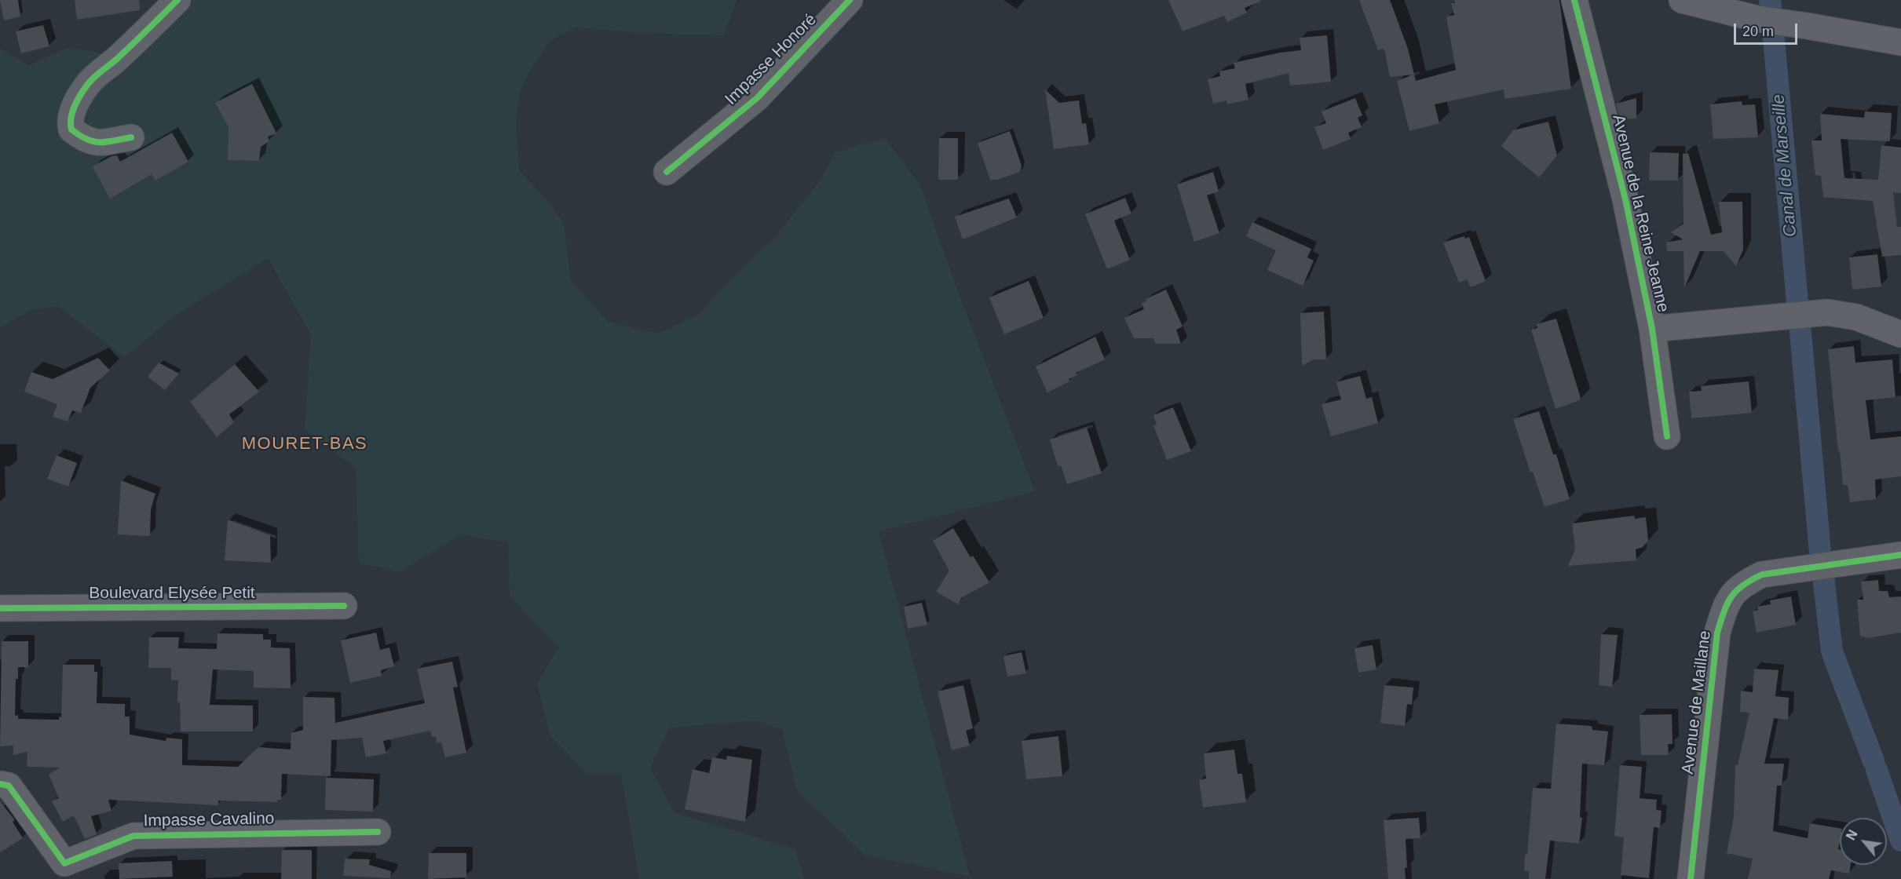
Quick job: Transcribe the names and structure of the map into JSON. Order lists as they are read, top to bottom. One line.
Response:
{"streets":{"street":["Impasse Honoré","Avenue de la Reine Jeanne","Boulevard Elysée Petit","Avenue de Maillane","Impasse Cavalino"]},"districts":["MOURET-BAS"],"water":["Canal de Marseille"],"scale_bar":"20 m","north":"top left"}
